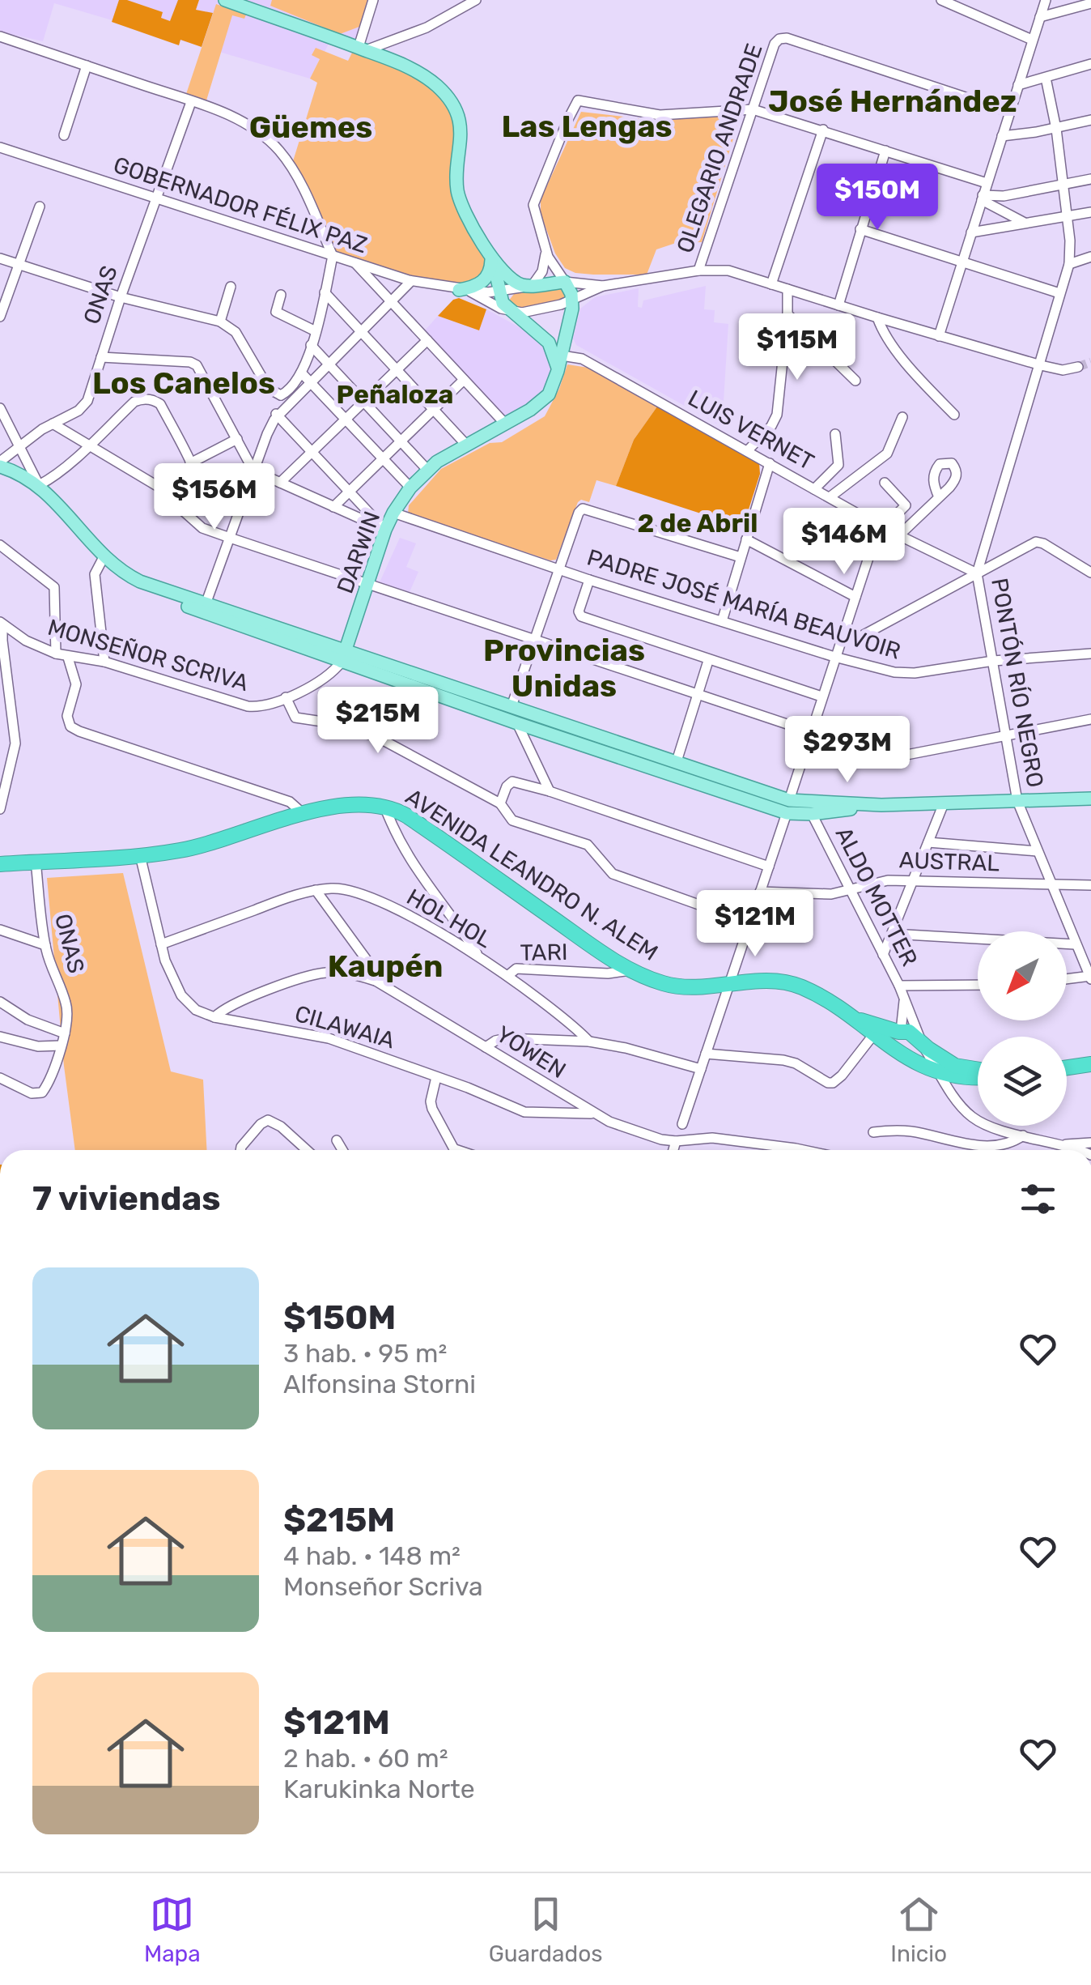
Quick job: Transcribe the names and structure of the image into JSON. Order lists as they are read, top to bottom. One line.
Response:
{"streets":{"highway":["AVENIDA LEANDRO N. ALEM"],"main road":["GOBERNADOR FÉLIX PAZ","DARWIN"],"street":["OLEGARIO ANDRADE","ONAS","LUIS VERNET","PADRE JOSÉ MARÍA BEAUVOIR","MONSEÑOR SCRIVA","PONTÓN RÍO NEGRO","AUSTRAL","ALDO MOTTER","HOL HOL","TARI","CILAWAIA","YOWEN"]},"crossings":[["OLEGARIO ANDRADE","GOBERNADOR FÉLIX PAZ"],["GOBERNADOR FÉLIX PAZ","ONAS"],["GOBERNADOR FÉLIX PAZ","DARWIN"],["GOBERNADOR FÉLIX PAZ","PONTÓN RÍO NEGRO"],["ONAS","AVENIDA LEANDRO N. ALEM"],["LUIS VERNET","DARWIN"],["LUIS VERNET","PONTÓN RÍO NEGRO"],["DARWIN","PADRE JOSÉ MARÍA BEAUVOIR"],["PADRE JOSÉ MARÍA BEAUVOIR","PONTÓN RÍO NEGRO"],["PONTÓN RÍO NEGRO","AUSTRAL"],["AUSTRAL","ALDO MOTTER"],["AVENIDA LEANDRO N. ALEM","ALDO MOTTER"],["AVENIDA LEANDRO N. ALEM","TARI"],["AVENIDA LEANDRO N. ALEM","CILAWAIA"],["HOL HOL","TARI"],["HOL HOL","CILAWAIA"],["CILAWAIA","YOWEN"]],"districts":["José Hernández","Las Lengas","Güemes","Los Canelos","Peñaloza","2 de Abril","Provincias Unidas","Kaupén"],"north":"bottom left","page":{"price":["$150M","$115M","$156M","$146M","$215M","$293M","$121M"],"heading":"7 viviendas","list":[{"name":"$150M","note":"3 hab. · 95 m² · Alfonsina Storni"},{"name":"$215M","note":"4 hab. · 148 m² · Monseñor Scriva"},{"name":"$121M","note":"2 hab. · 60 m² · Karukinka Norte"}],"tabs":["Mapa","Guardados","Inicio"]}}
